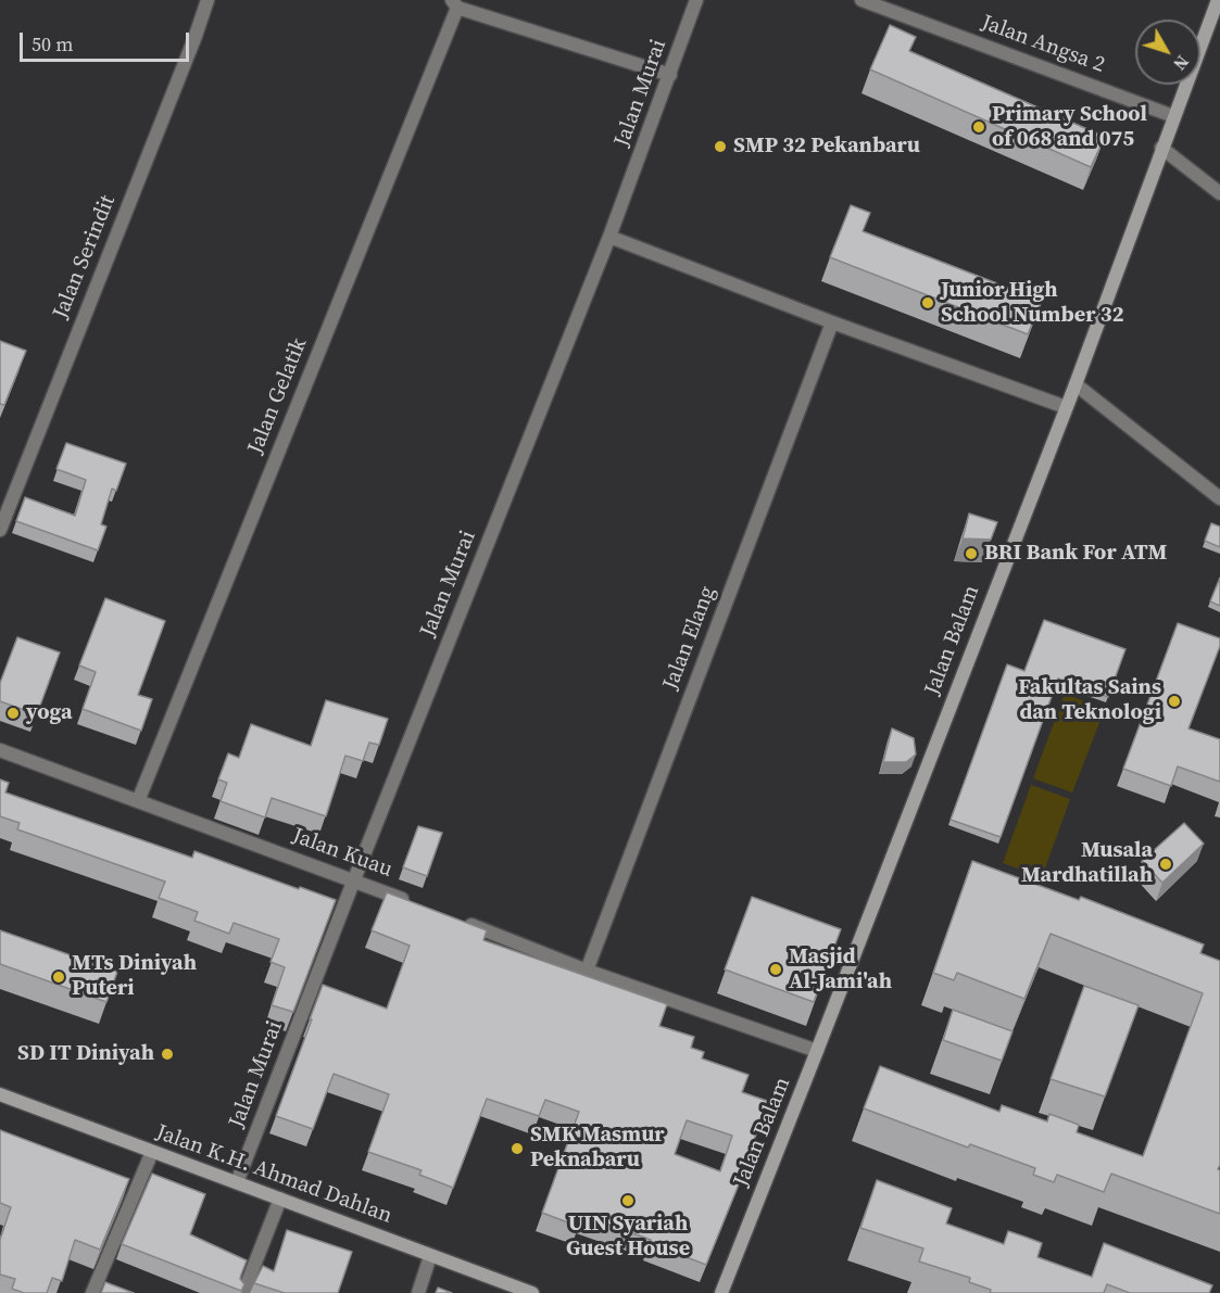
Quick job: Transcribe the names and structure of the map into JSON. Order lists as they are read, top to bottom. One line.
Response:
{"streets":{"main road":["Jalan Balam","Jalan K.H. Ahmad Dahlan"],"street":["Jalan Angsa 2","Jalan Murai","Jalan Serindit","Jalan Gelatik","Jalan Elang","Jalan Kuau"]},"crossings":[["Jalan Angsa 2","Jalan Balam"],["Jalan Murai","Jalan Gelatik"],["Jalan Murai","Jalan Kuau"],["Jalan Murai","Jalan K.H. Ahmad Dahlan"],["Jalan Gelatik","Jalan Kuau"]],"places":["Primary School of 068 and 075","SMP 32 Pekanbaru","Junior High School Number 32","BRI Bank For ATM","Fakultas Sains dan Teknologi","yoga","Musala Mardhatillah","Masjid Al-Jami'ah","MTs Diniyah Puteri","SD IT Diniyah","SMK Masmur Peknabaru","UIN Syariah Guest House"],"scale_bar":"50 m","north":"bottom right"}
